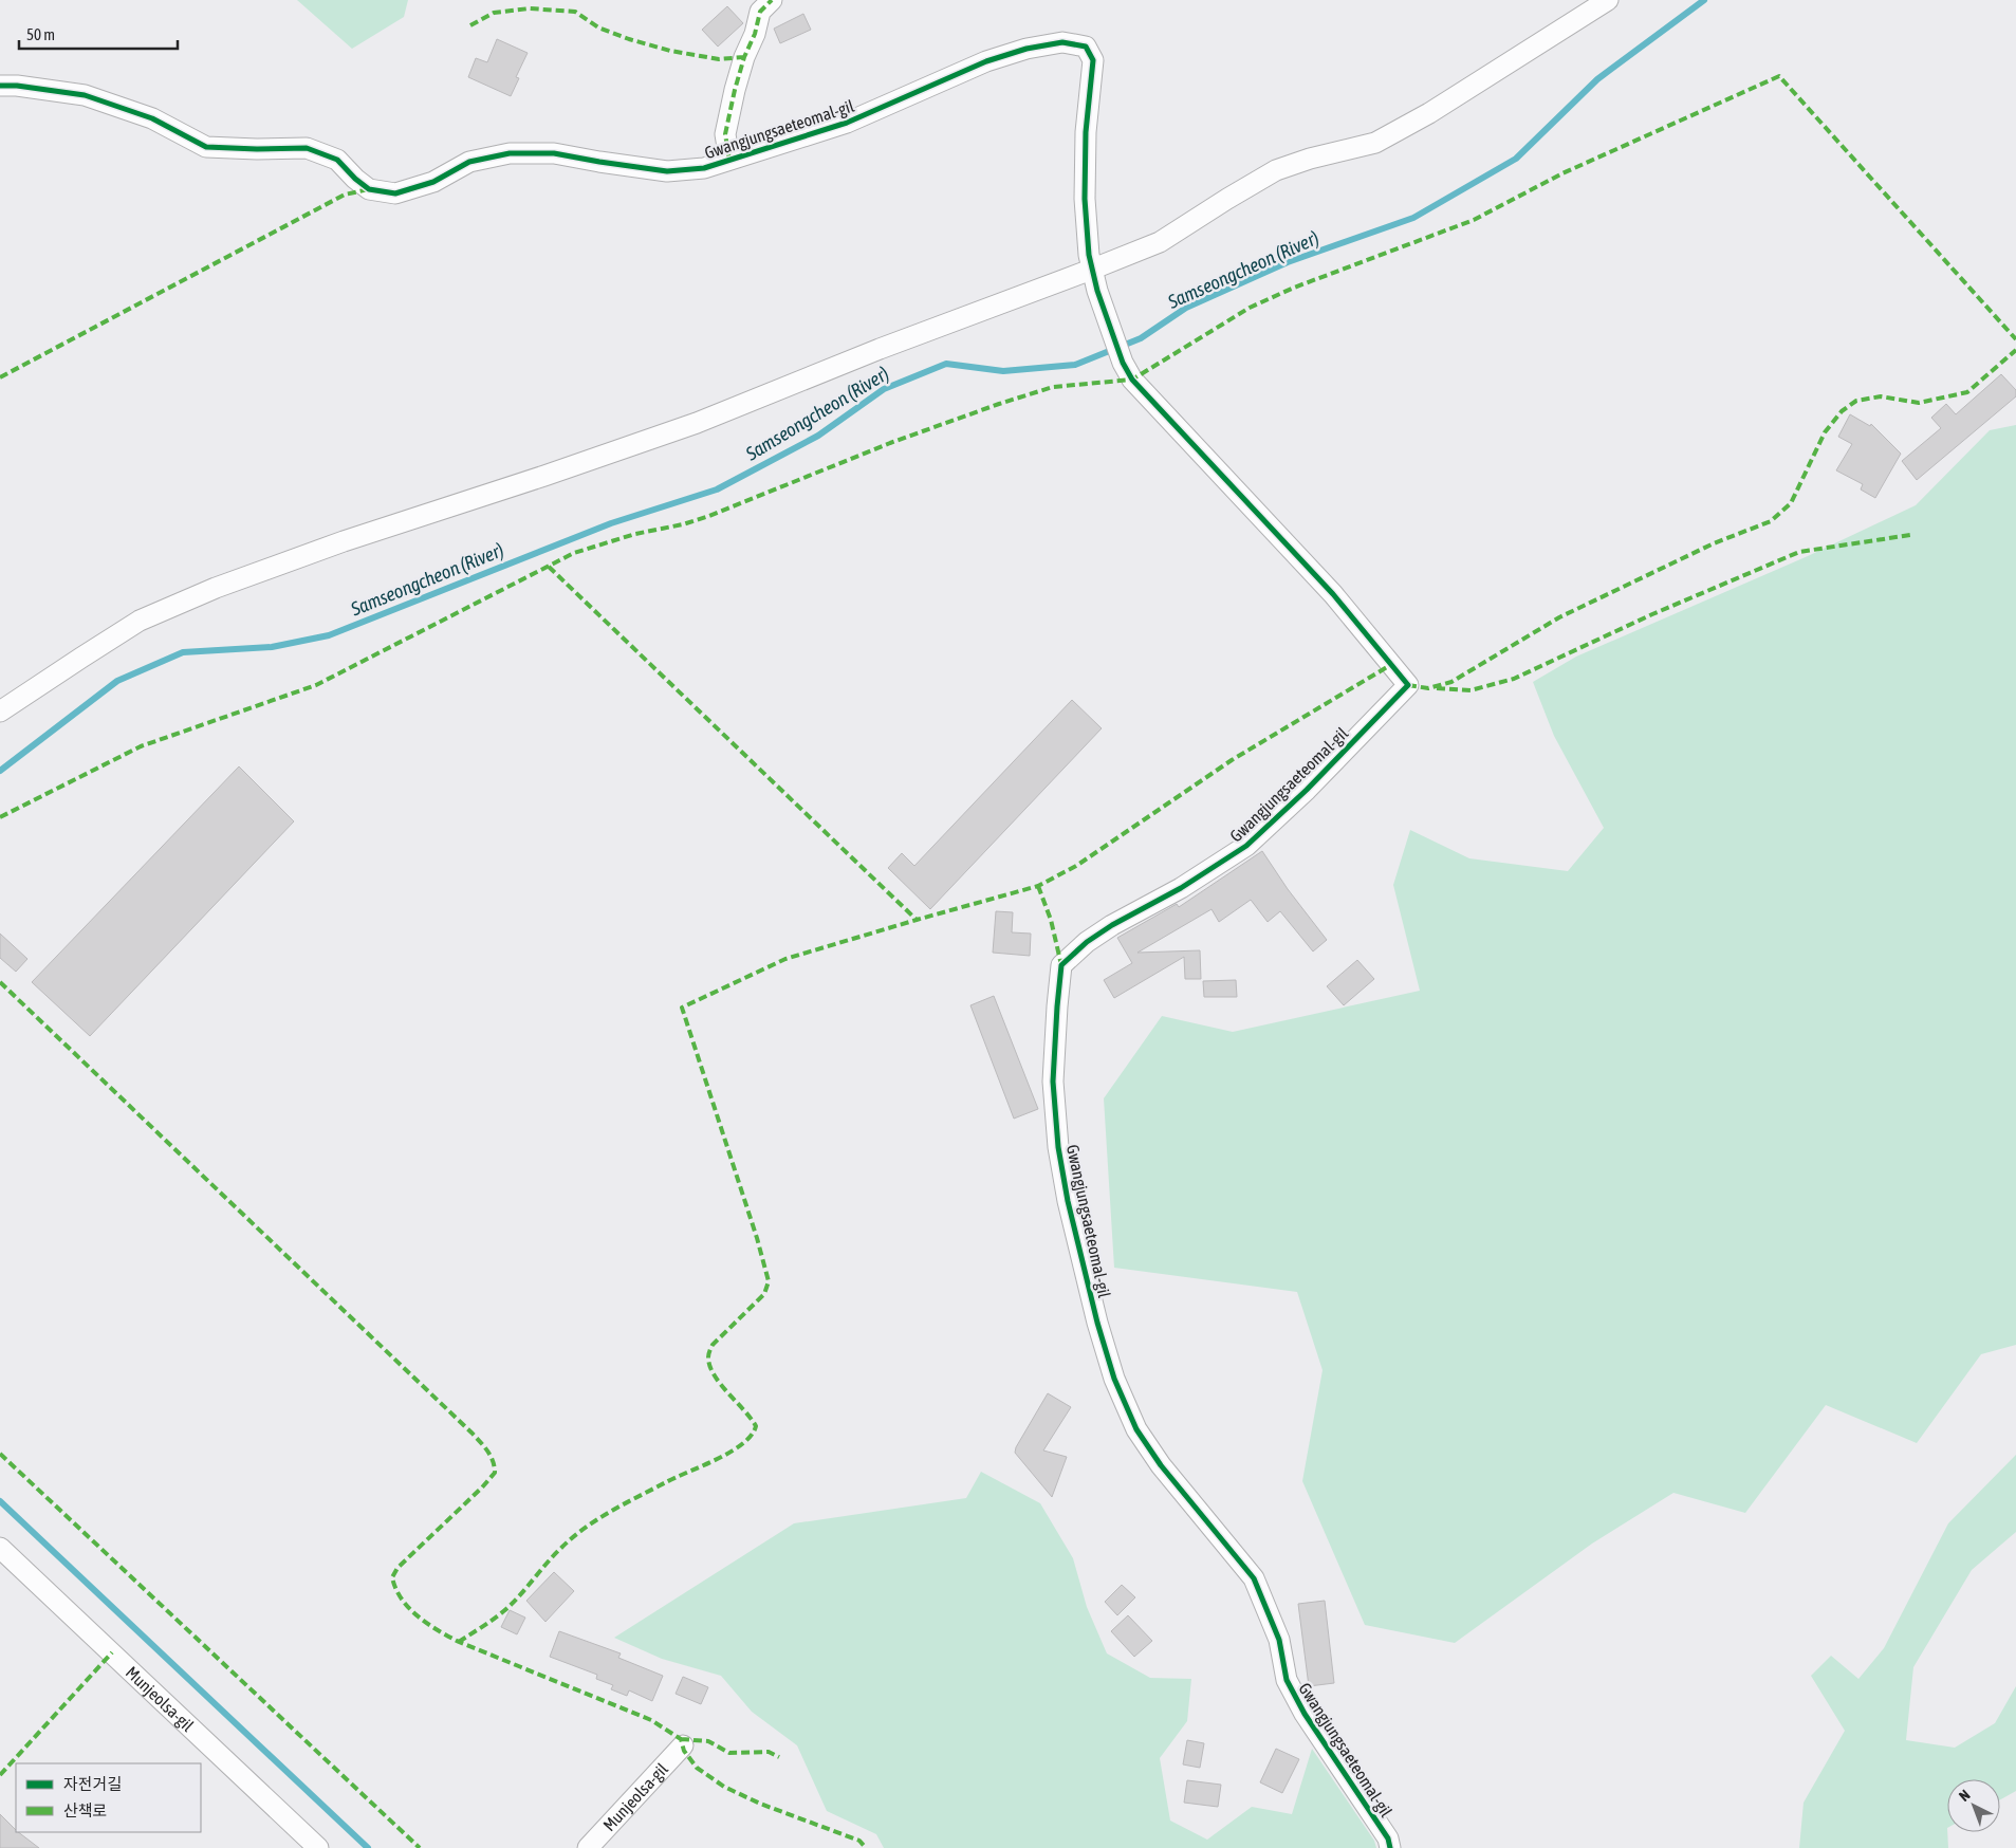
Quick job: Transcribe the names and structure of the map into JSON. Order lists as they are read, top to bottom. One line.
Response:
{"streets":{"street":["Gwangjungsaeteomal-gil","Munjeolsa-gil"]},"water":["Samseongcheon (River)"],"legend":["자전거길","산책로"],"scale_bar":"50 m","north":"top left"}
